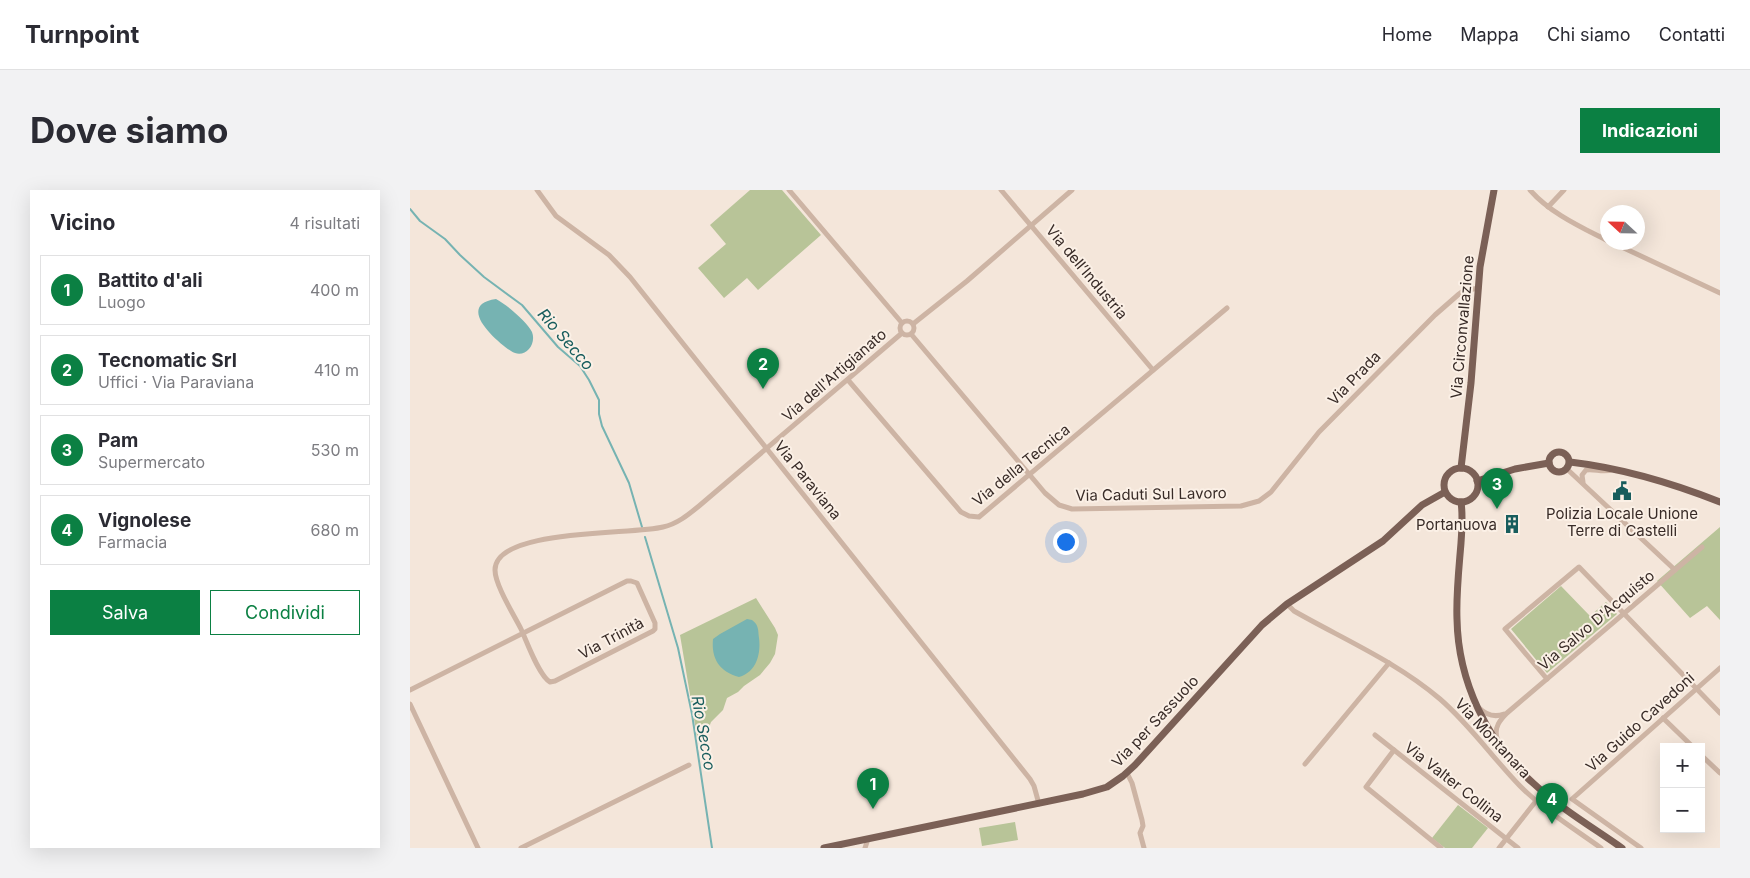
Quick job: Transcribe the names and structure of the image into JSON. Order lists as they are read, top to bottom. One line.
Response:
{"streets":{"main road":["Via Circonvallazione","Via per Sassuolo"],"street":["Via dell’Industria","Via dell'Artigianato","Via Prada","Via della Tecnica","Via Paraviana","Via Caduti Sul Lavoro","Via Salvo D'Acquisto","Via Trinità","Via Guido Cavedoni","Via Montanara","Via Valter Collina"]},"crossings":[["Via dell’Industria","Via della Tecnica"],["Via Circonvallazione","Via Prada"],["Via Circonvallazione","Via per Sassuolo"],["Via dell'Artigianato","Via della Tecnica"],["Via dell'Artigianato","Via Paraviana"],["Via dell'Artigianato","Via Caduti Sul Lavoro"],["Via dell'Artigianato","Via Trinità"],["Via Prada","Via Caduti Sul Lavoro"],["Via della Tecnica","Via Caduti Sul Lavoro"],["Via Paraviana","Via per Sassuolo"],["Via per Sassuolo","Via Montanara"]],"water":["Rio Secco"],"places":{"public building":["Polizia Locale Unione Terre di Castelli"],"building":["Portanuova"]},"north":"left","page":{"header":"Turnpoint","nav":["Home","Mappa","Chi siamo","Contatti"],"buttons":["Indicazioni",["Salva","Condividi"]],"title":"Dove siamo","heading":["Vicino","4 risultati"],"list":[{"mark":"1","name":"Battito d'ali","note":"Luogo","value":"400 m"},{"mark":"2","name":"Tecnomatic Srl","note":"Uffici · Via Paraviana","value":"410 m"},{"mark":"3","name":"Pam","note":"Supermercato","value":"530 m"},{"mark":"4","name":"Vignolese","note":"Farmacia","value":"680 m"}],"pins":["2","3","1","4"],"map_buttons":["+","−"]}}
